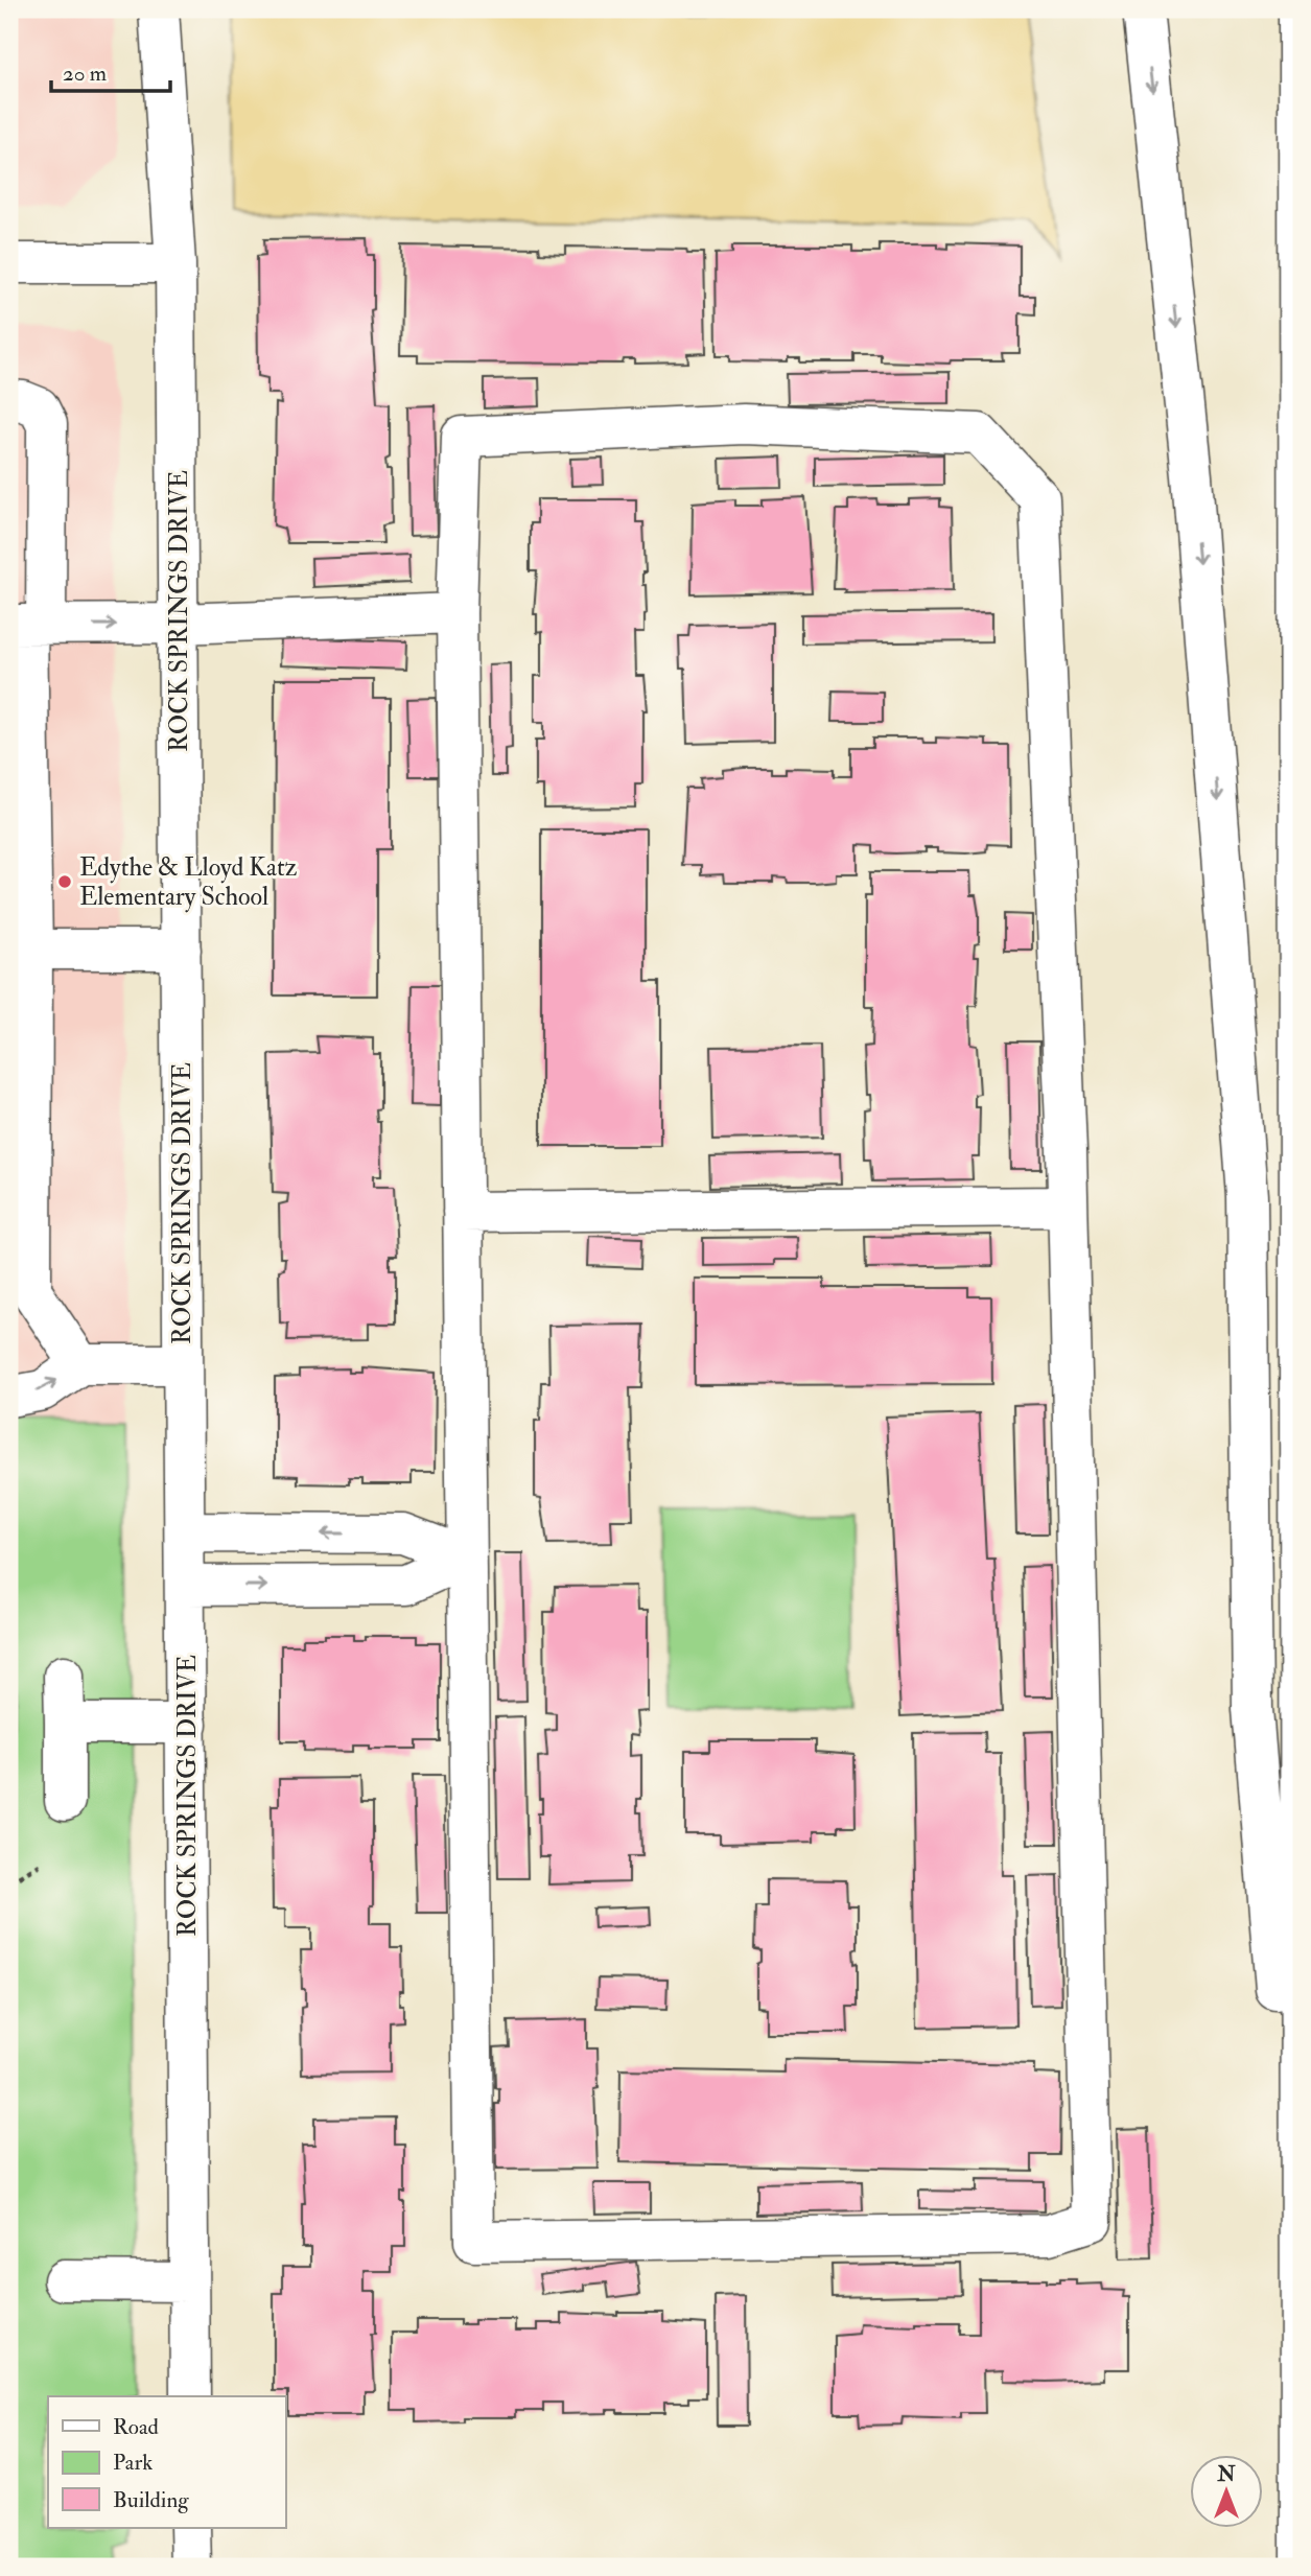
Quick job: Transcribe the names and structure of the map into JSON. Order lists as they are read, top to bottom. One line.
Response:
{"streets":{"main road":["ROCK SPRINGS DRIVE"]},"places":["Edythe & Lloyd Katz Elementary School"],"legend":["Road","Park","Building"],"scale_bar":"20 m","north":"top"}
